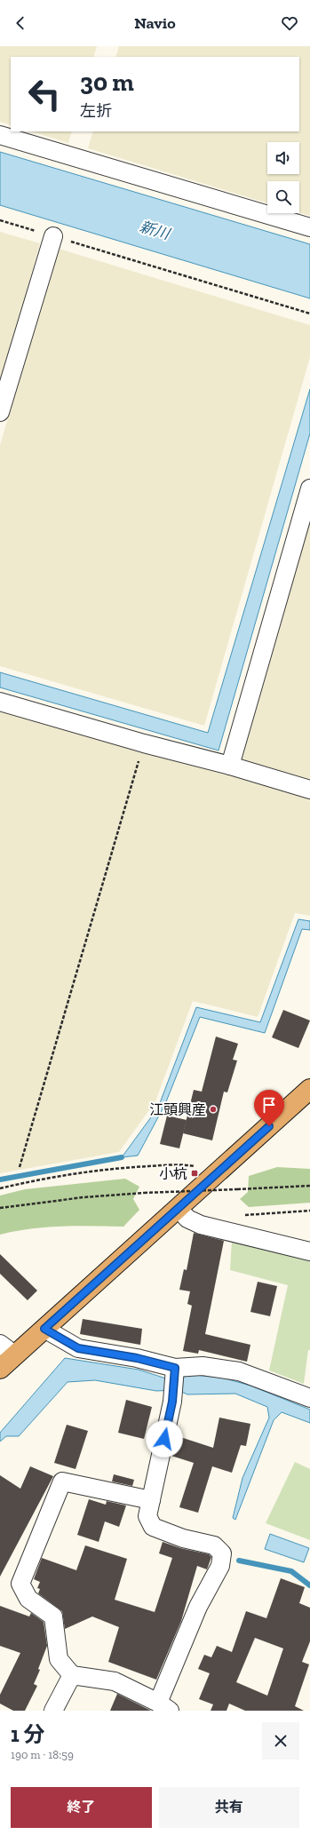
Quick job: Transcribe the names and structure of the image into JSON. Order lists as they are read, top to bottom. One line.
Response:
{"water":["新川"],"places":{"other":["江頭興産"],"transit":["小杭"]},"page":{"header":"Navio","turn":["30 m","左折"],"heading":["1 分","190 m · 18:59"],"buttons":["終了","共有"]}}
